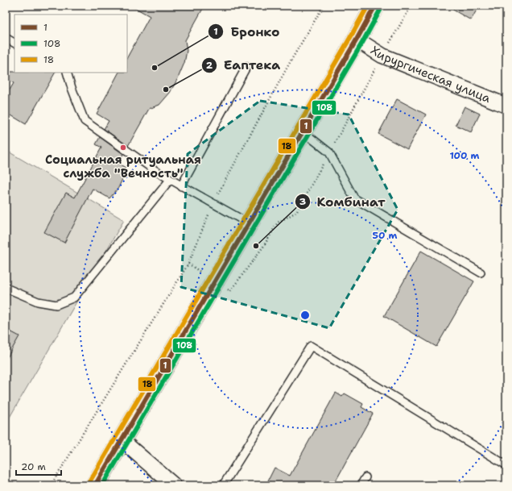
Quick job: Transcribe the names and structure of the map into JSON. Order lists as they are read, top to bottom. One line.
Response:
{"streets":{"street":["Хирургическая улица"]},"places":["Бронко","Еаптека","Социальная ритуальная служба \"Вечность\"","Комбинат"],"lines":["transit line 1","transit line 18","transit line 108"],"legend":["1","108","18"],"scale_bar":"20 m","rings":["100 m","50 m"]}
